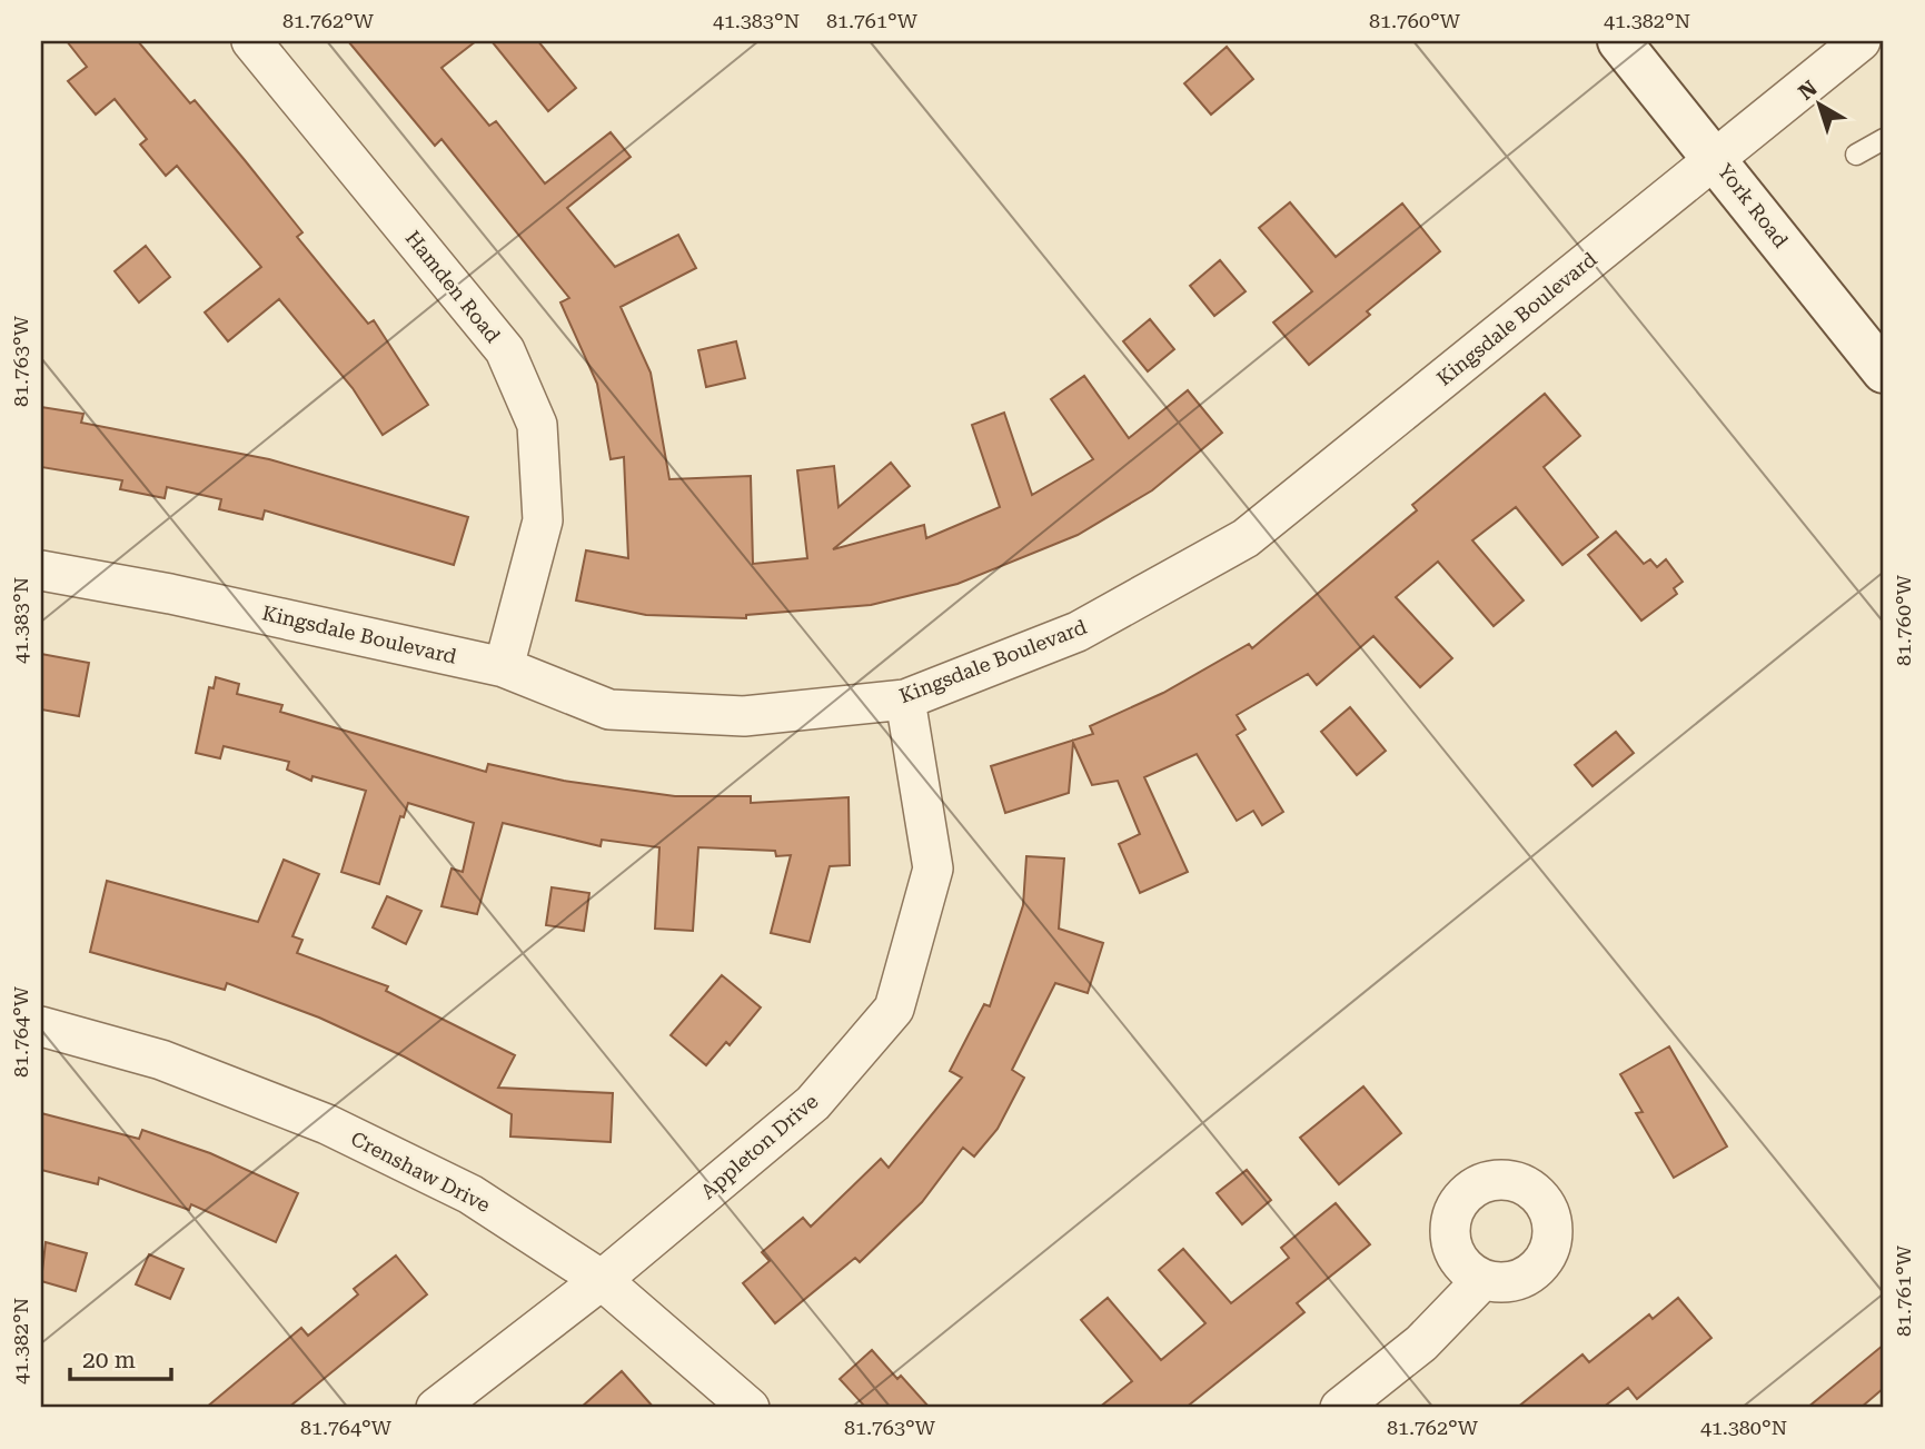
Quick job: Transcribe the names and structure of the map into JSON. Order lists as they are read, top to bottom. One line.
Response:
{"streets":{"main road":["York Road"],"street":["Hamden Road","Kingsdale Boulevard","Appleton Drive","Crenshaw Drive"]},"crossings":[["York Road","Kingsdale Boulevard"],["Hamden Road","Kingsdale Boulevard"],["Kingsdale Boulevard","Appleton Drive"],["Appleton Drive","Crenshaw Drive"]],"scale_bar":"20 m","north":"top left","coordinates":["81.762°W","41.383°N","81.761°W","81.760°W","41.382°N","81.763°W","81.764°W","41.380°N"]}
